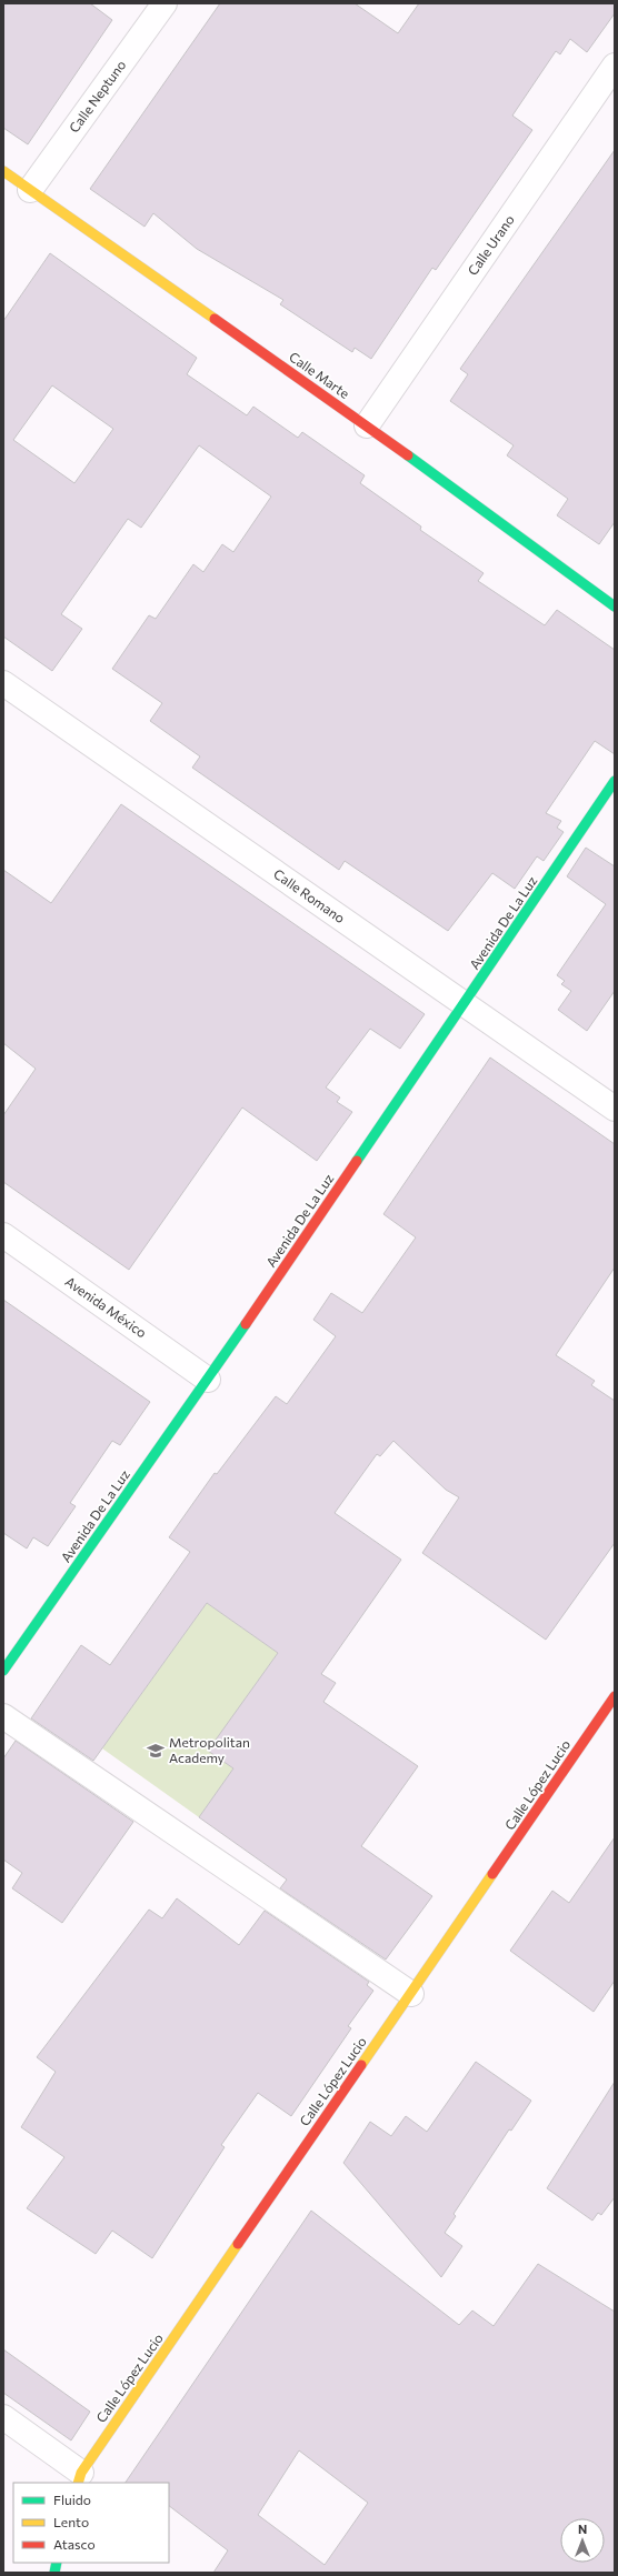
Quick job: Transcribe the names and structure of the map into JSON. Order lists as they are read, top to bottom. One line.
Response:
{"streets":{"street":["Calle Neptuno","Calle Urano","Calle Marte","Calle Romano","Avenida De La Luz","Avenida México","Calle López Lucio"]},"crossings":[["Calle Neptuno","Calle Marte"],["Calle Urano","Calle Marte"],["Calle Romano","Avenida De La Luz"],["Avenida De La Luz","Avenida México"]],"places":{"school or university":["Metropolitan Academy"]},"legend":["Fluido","Lento","Atasco"],"north":"top"}
